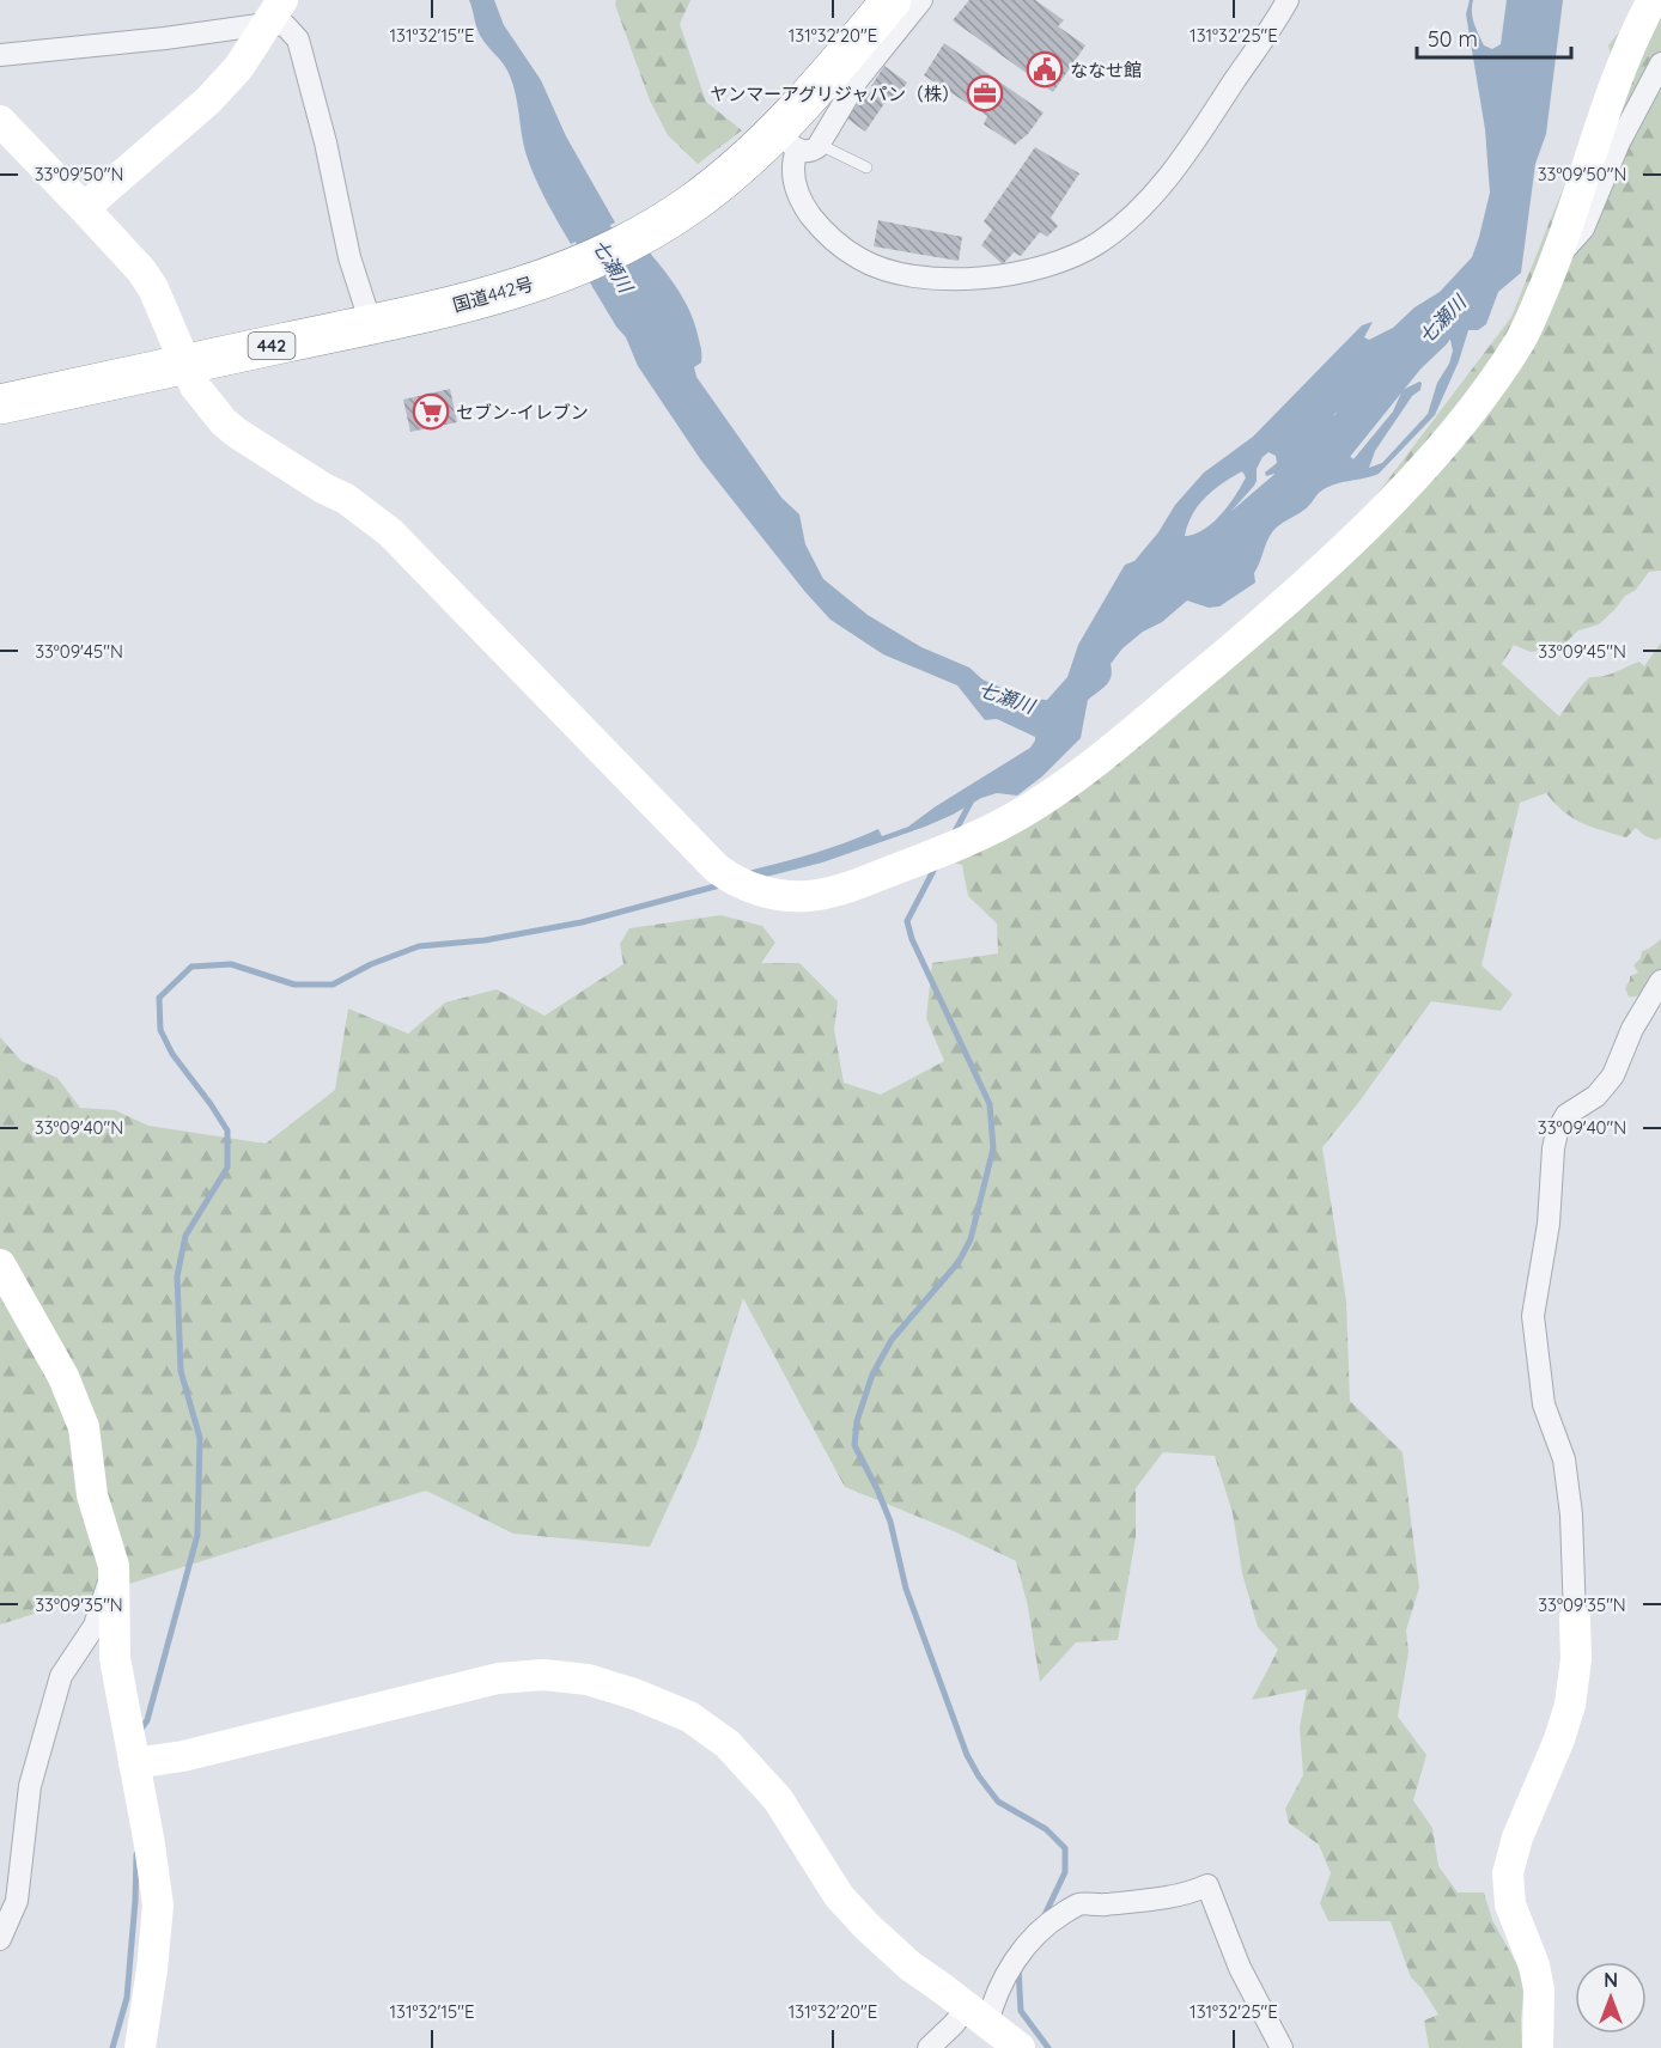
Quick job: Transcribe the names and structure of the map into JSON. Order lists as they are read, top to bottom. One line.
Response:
{"streets":{"highway":["国道442号","442"]},"water":["七瀬川"],"places":{"public building":["ななせ館"],"office":["ヤンマーアグリジャパン（株）"],"supermarket":["セブン-イレブン"]},"scale_bar":"50 m","north":"top","coordinates":["131°32'15\"E","131°32'20\"E","131°32'25\"E","33°09'50\"N","33°09'45\"N","33°09'40\"N","33°09'35\"N"]}
